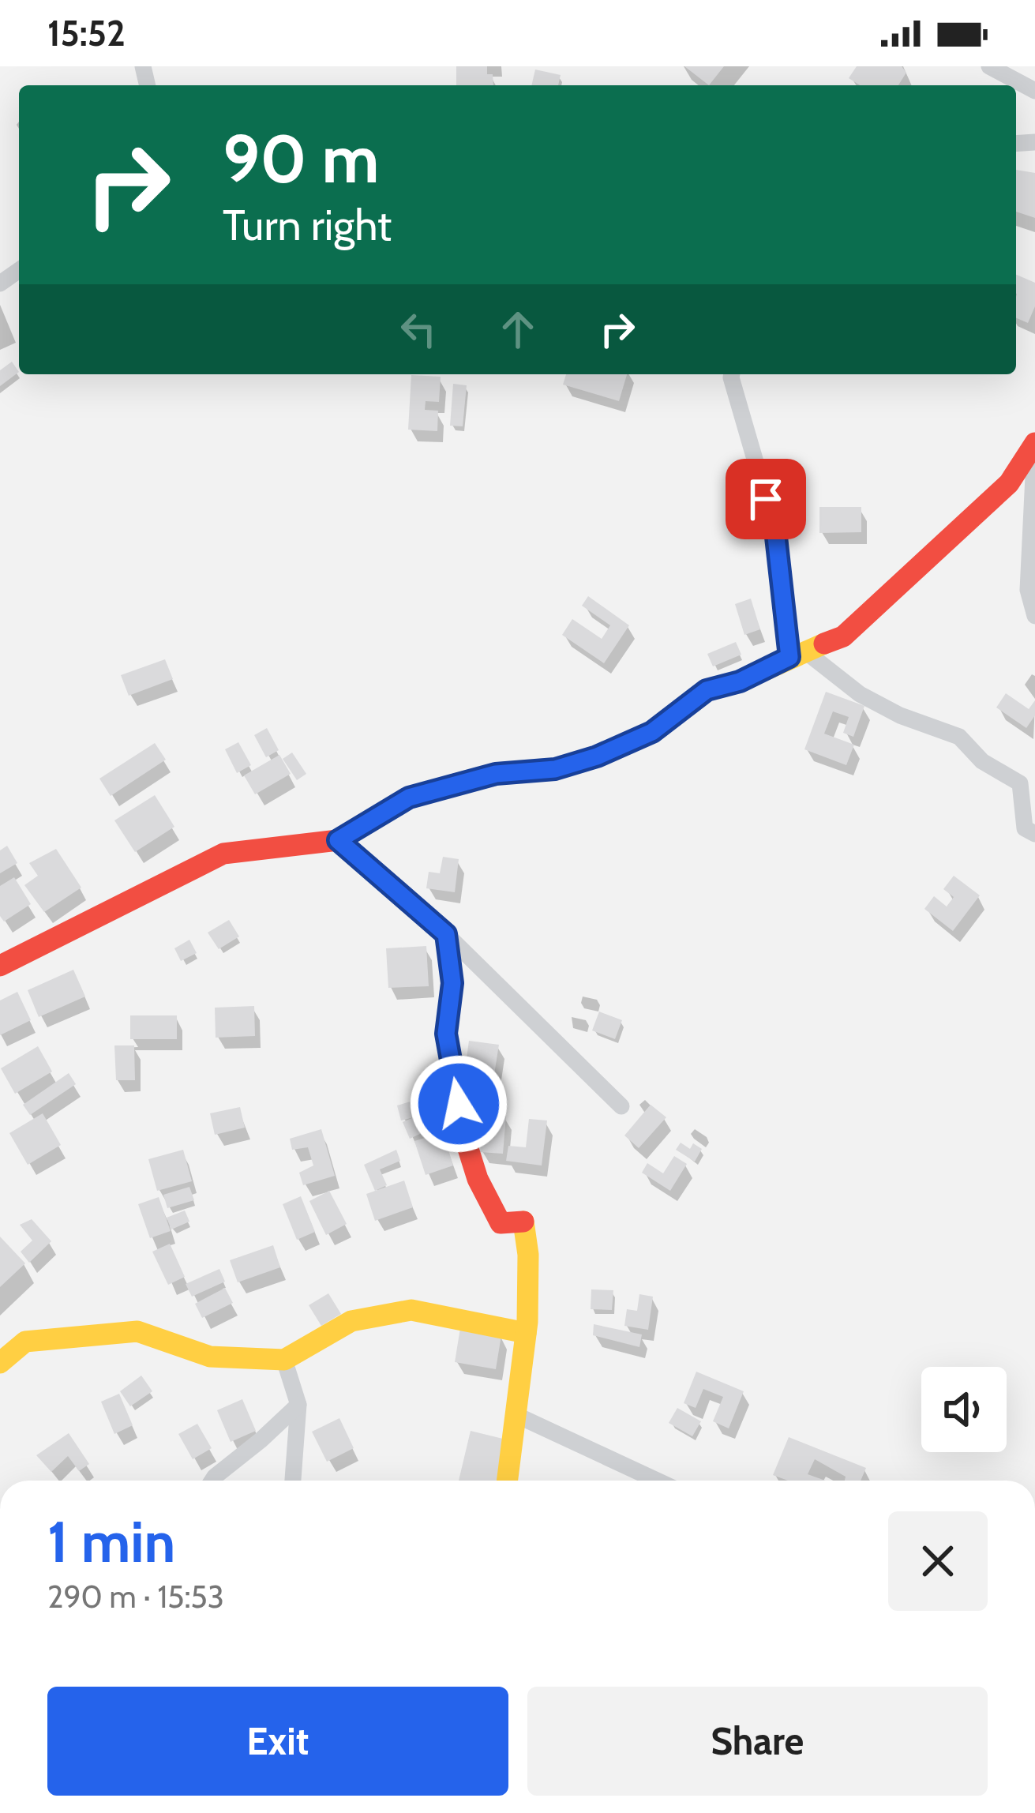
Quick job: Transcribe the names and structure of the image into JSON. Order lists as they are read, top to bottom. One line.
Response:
{"page":{"status":"15:52","turn":["90 m","Turn right"],"heading":["1 min","290 m · 15:53"],"buttons":["Exit","Share"]}}
